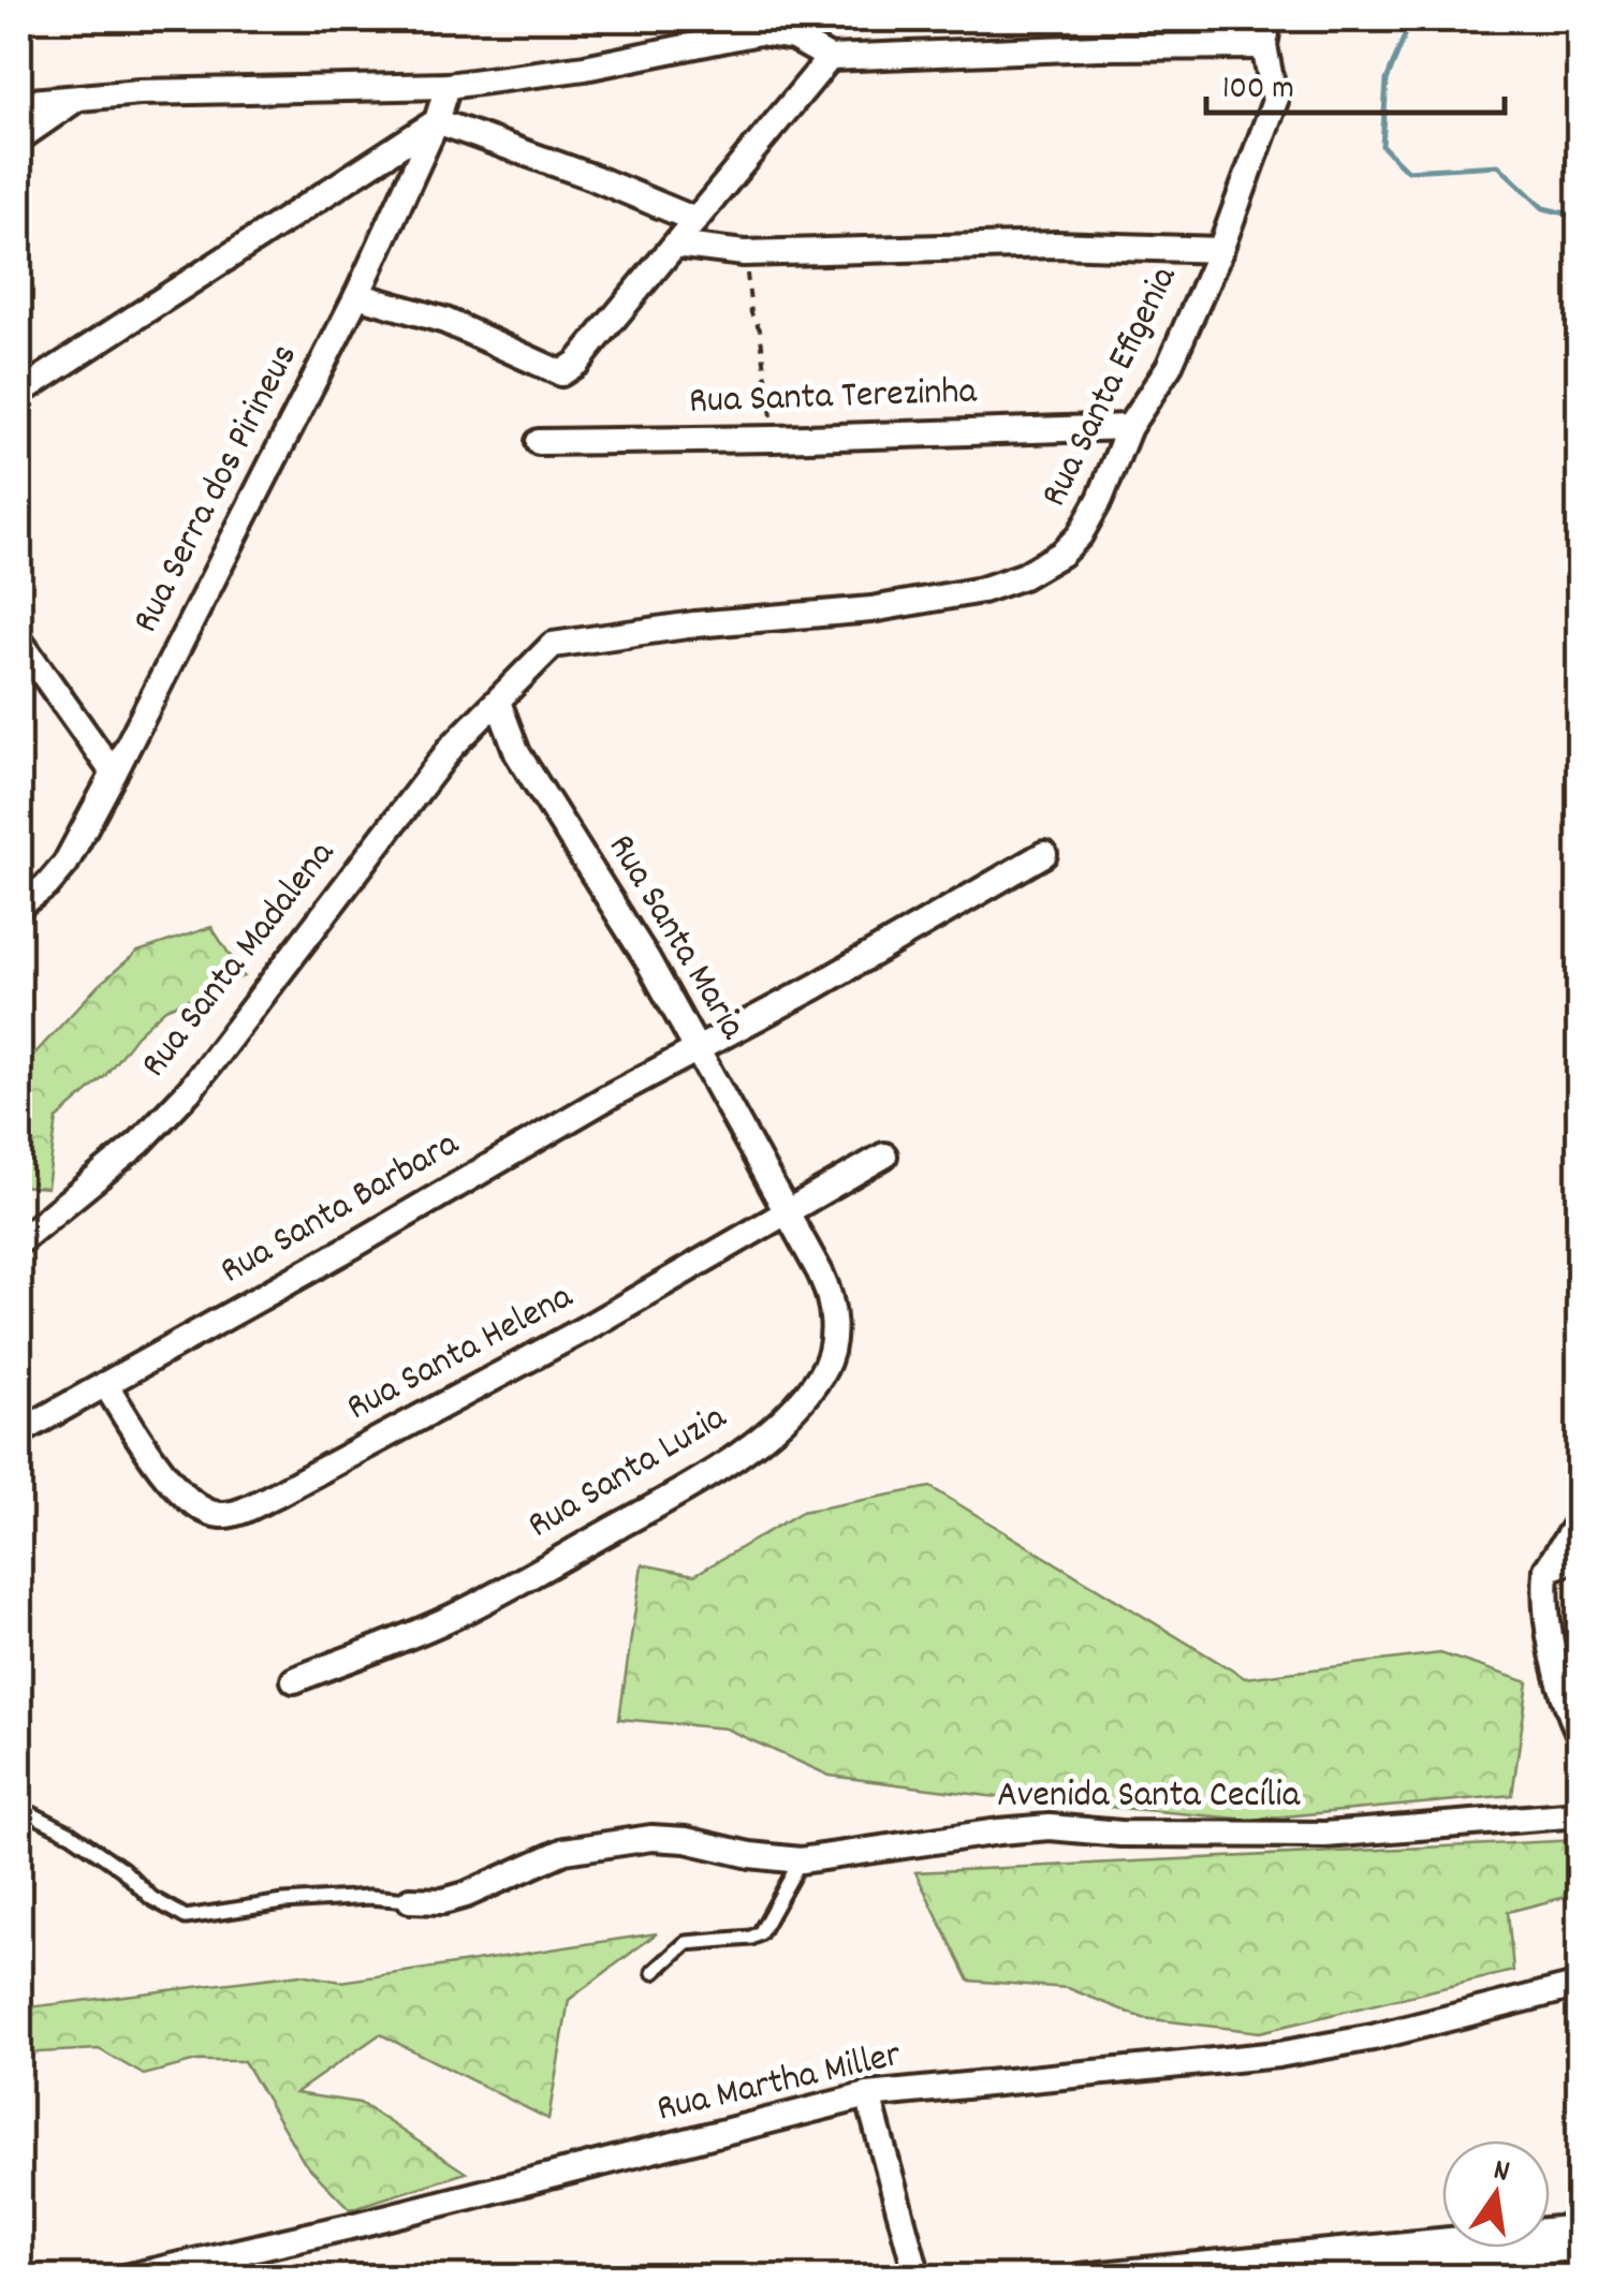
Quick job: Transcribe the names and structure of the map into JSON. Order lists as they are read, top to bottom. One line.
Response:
{"streets":{"street":["Rua Santa Efigenia","Rua Santa Terezinha","Rua Serra dos Pirineus","Rua Santa Maria","Rua Santa Madalena","Rua Santa Barbara","Rua Santa Helena","Rua Santa Luzia","Avenida Santa Cecília","Rua Martha Miller"]},"crossings":[["Rua Santa Efigenia","Rua Santa Terezinha"],["Rua Santa Efigenia","Rua Santa Maria"],["Rua Santa Efigenia","Rua Santa Madalena"],["Rua Santa Maria","Rua Santa Madalena"],["Rua Santa Maria","Rua Santa Barbara"],["Rua Santa Maria","Rua Santa Helena"],["Rua Santa Maria","Rua Santa Luzia"],["Rua Santa Barbara","Rua Santa Helena"],["Rua Santa Helena","Rua Santa Luzia"]],"scale_bar":"100 m","north":"top"}
